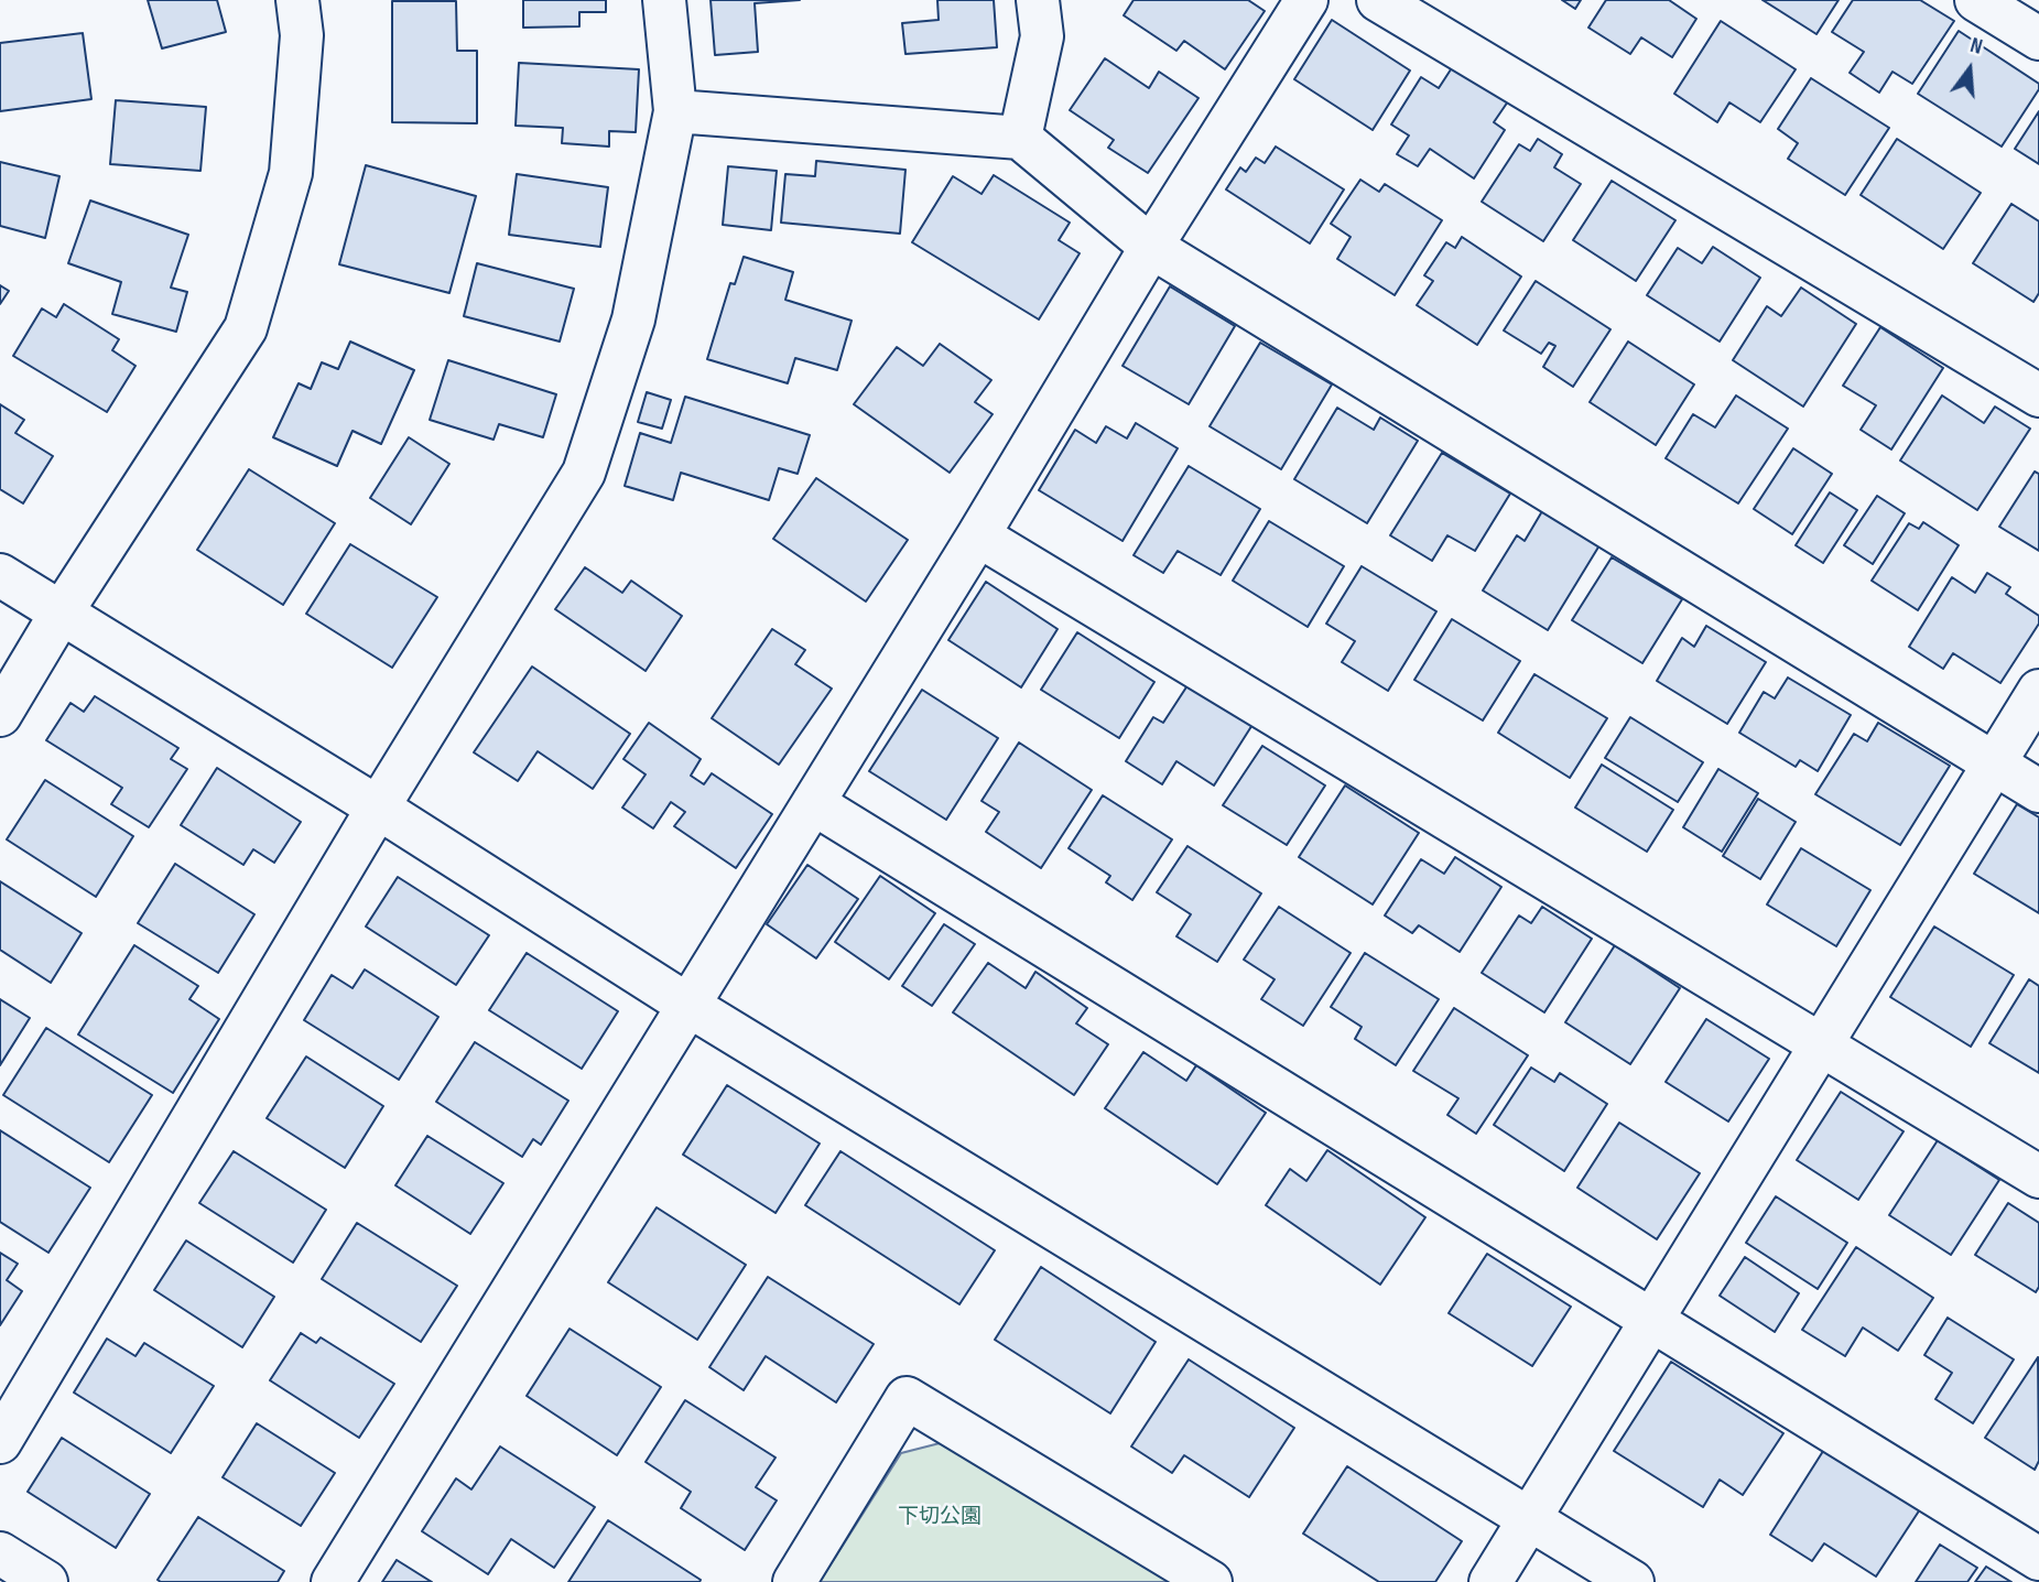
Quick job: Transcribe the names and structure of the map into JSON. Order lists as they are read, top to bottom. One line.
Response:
{"parks":["下切公園"],"north":"top"}
